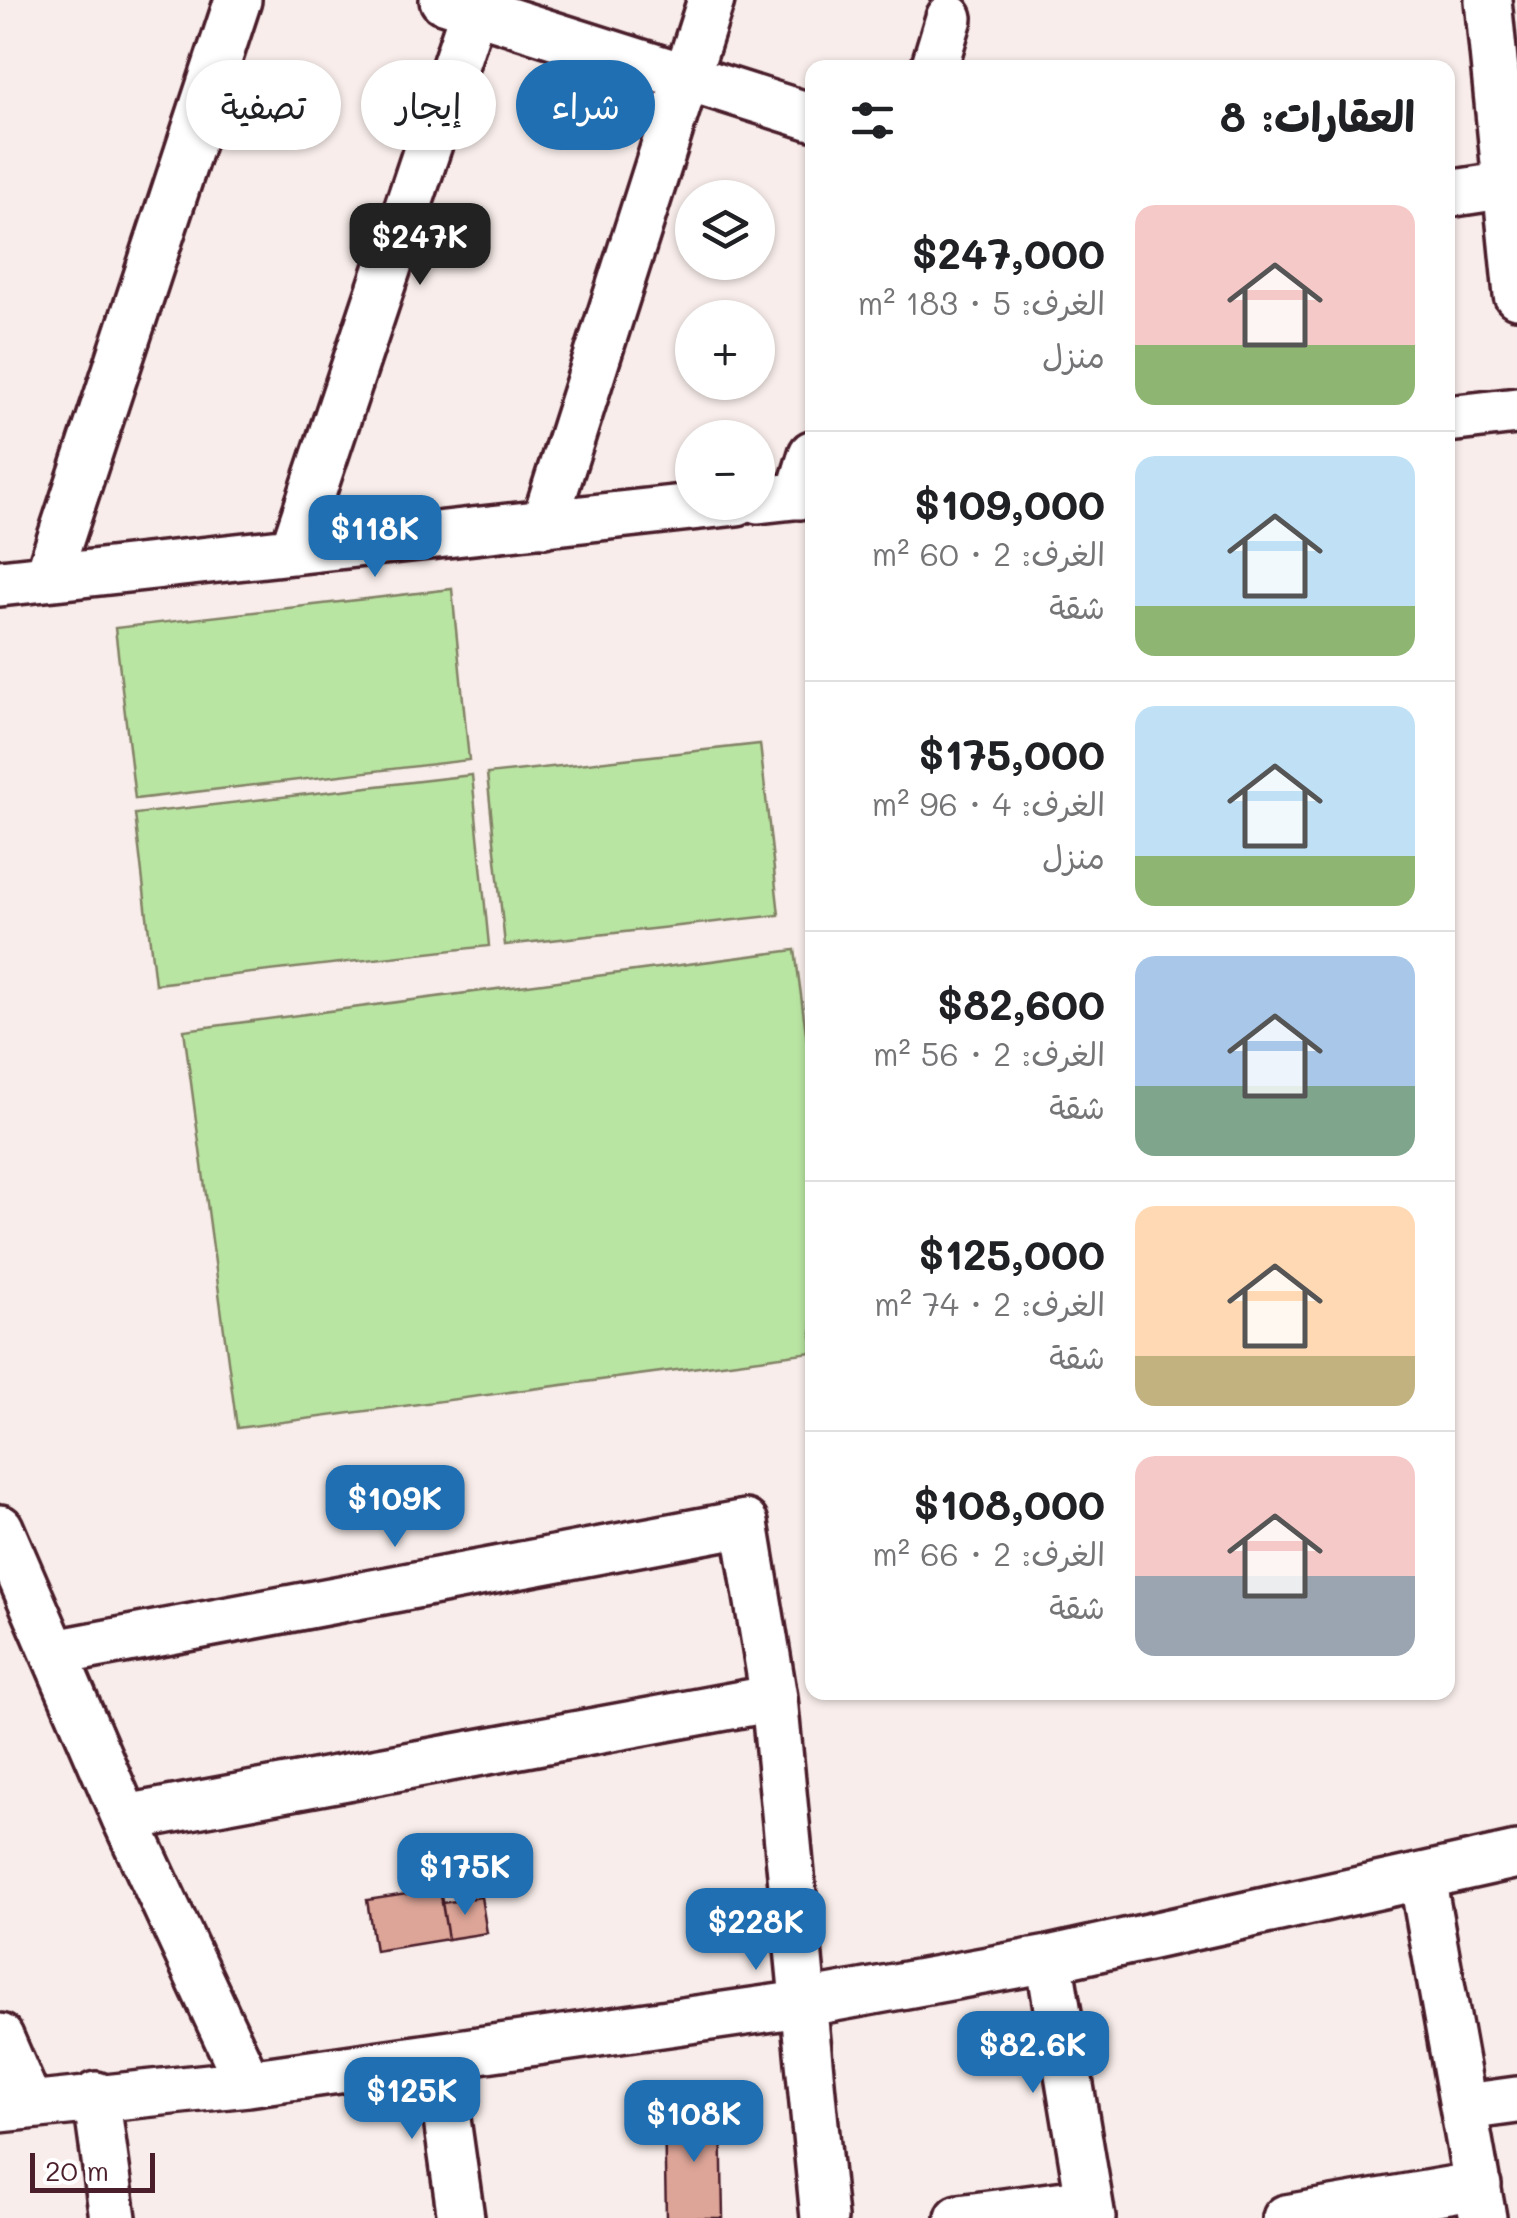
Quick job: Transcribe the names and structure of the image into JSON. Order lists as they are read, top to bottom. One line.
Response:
{"scale_bar":"20 m","page":{"chip":["شراء","إيجار","تصفية"],"heading":"العقارات: 8","map_buttons":["+","−"],"list":[{"name":"$247,000","note":"الغرف: 5 · 183 m² · منزل"},{"name":"$109,000","note":"الغرف: 2 · 60 m² · شقة"},{"name":"$175,000","note":"الغرف: 4 · 96 m² · منزل"},{"name":"$82,600","note":"الغرف: 2 · 56 m² · شقة"},{"name":"$125,000","note":"الغرف: 2 · 74 m² · شقة"},{"name":"$108,000","note":"الغرف: 2 · 66 m² · شقة"}],"price":["$247K","$118K","$109K","$175K","$228K","$82.6K","$125K","$108K"],"scale":"20 m"}}
